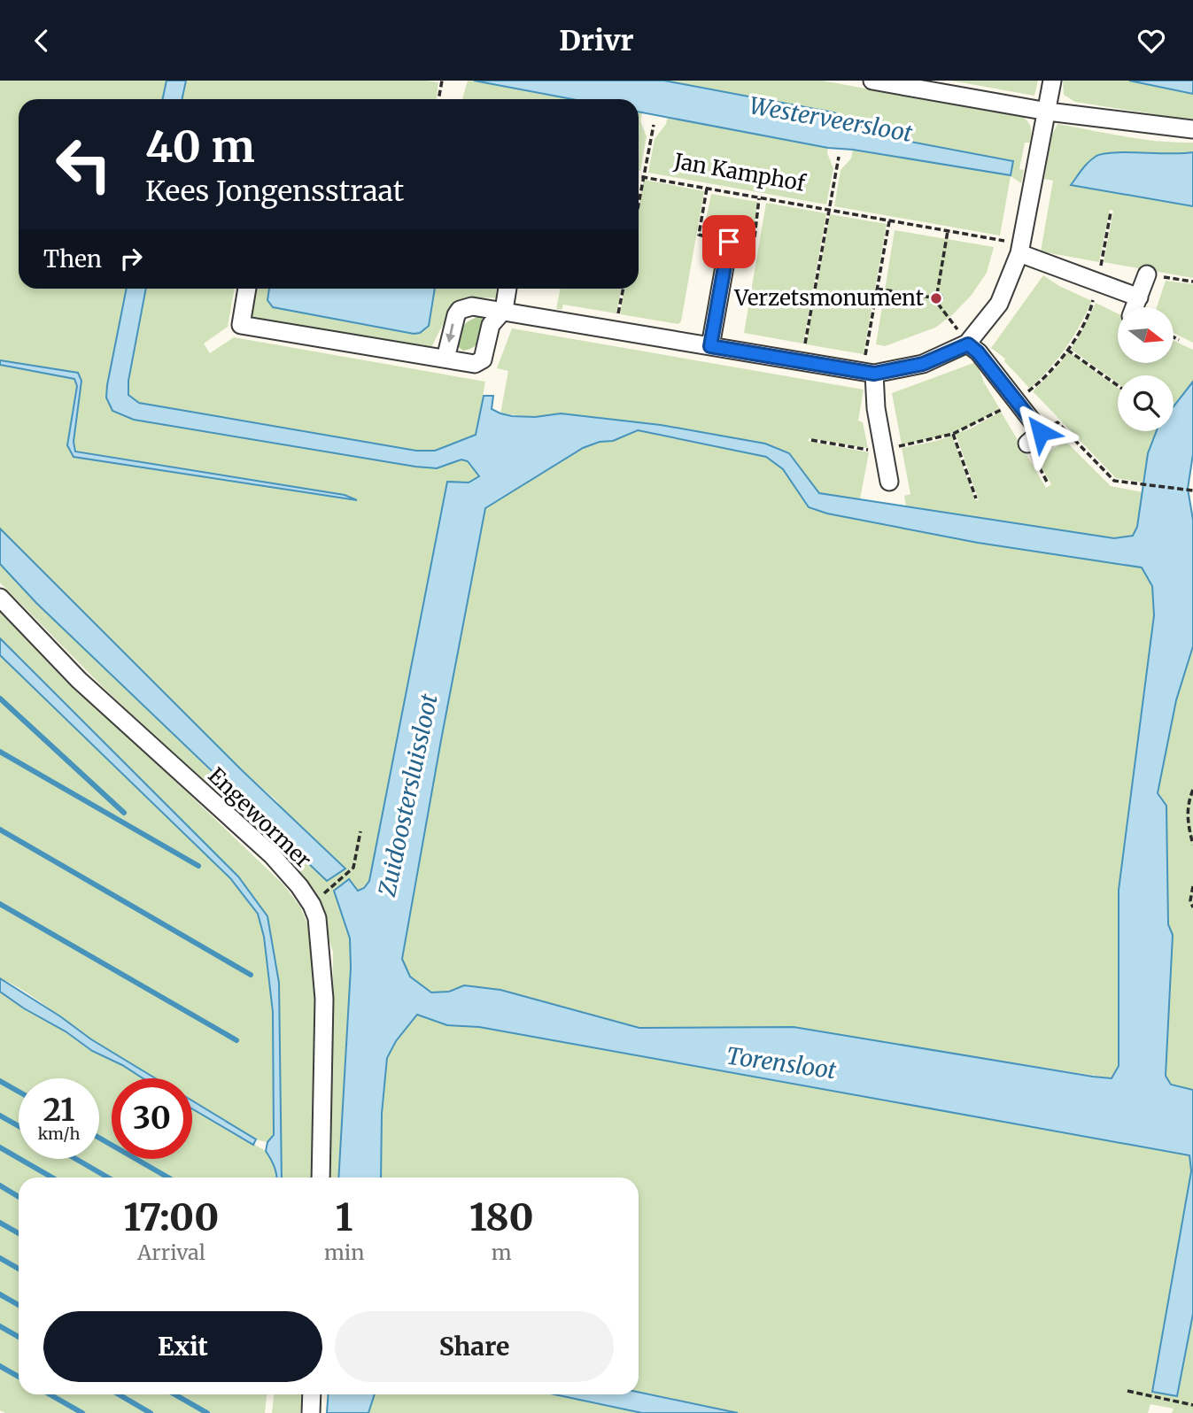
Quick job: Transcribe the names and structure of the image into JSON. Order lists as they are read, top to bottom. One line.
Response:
{"streets":{"street":["Engewormer"],"path":["Jan Kamphof"]},"water":["Westerveersloot","Zuidoostersluissloot","Torensloot"],"places":["Verzetsmonument"],"north":"right","page":{"header":"Drivr","turn":["40 m","Kees Jongensstraat"],"then":"Then","speed":"21 km/h","limit":"30","eta":["17:00","Arrival","1","min","180","m"],"buttons":["Exit","Share"]}}
